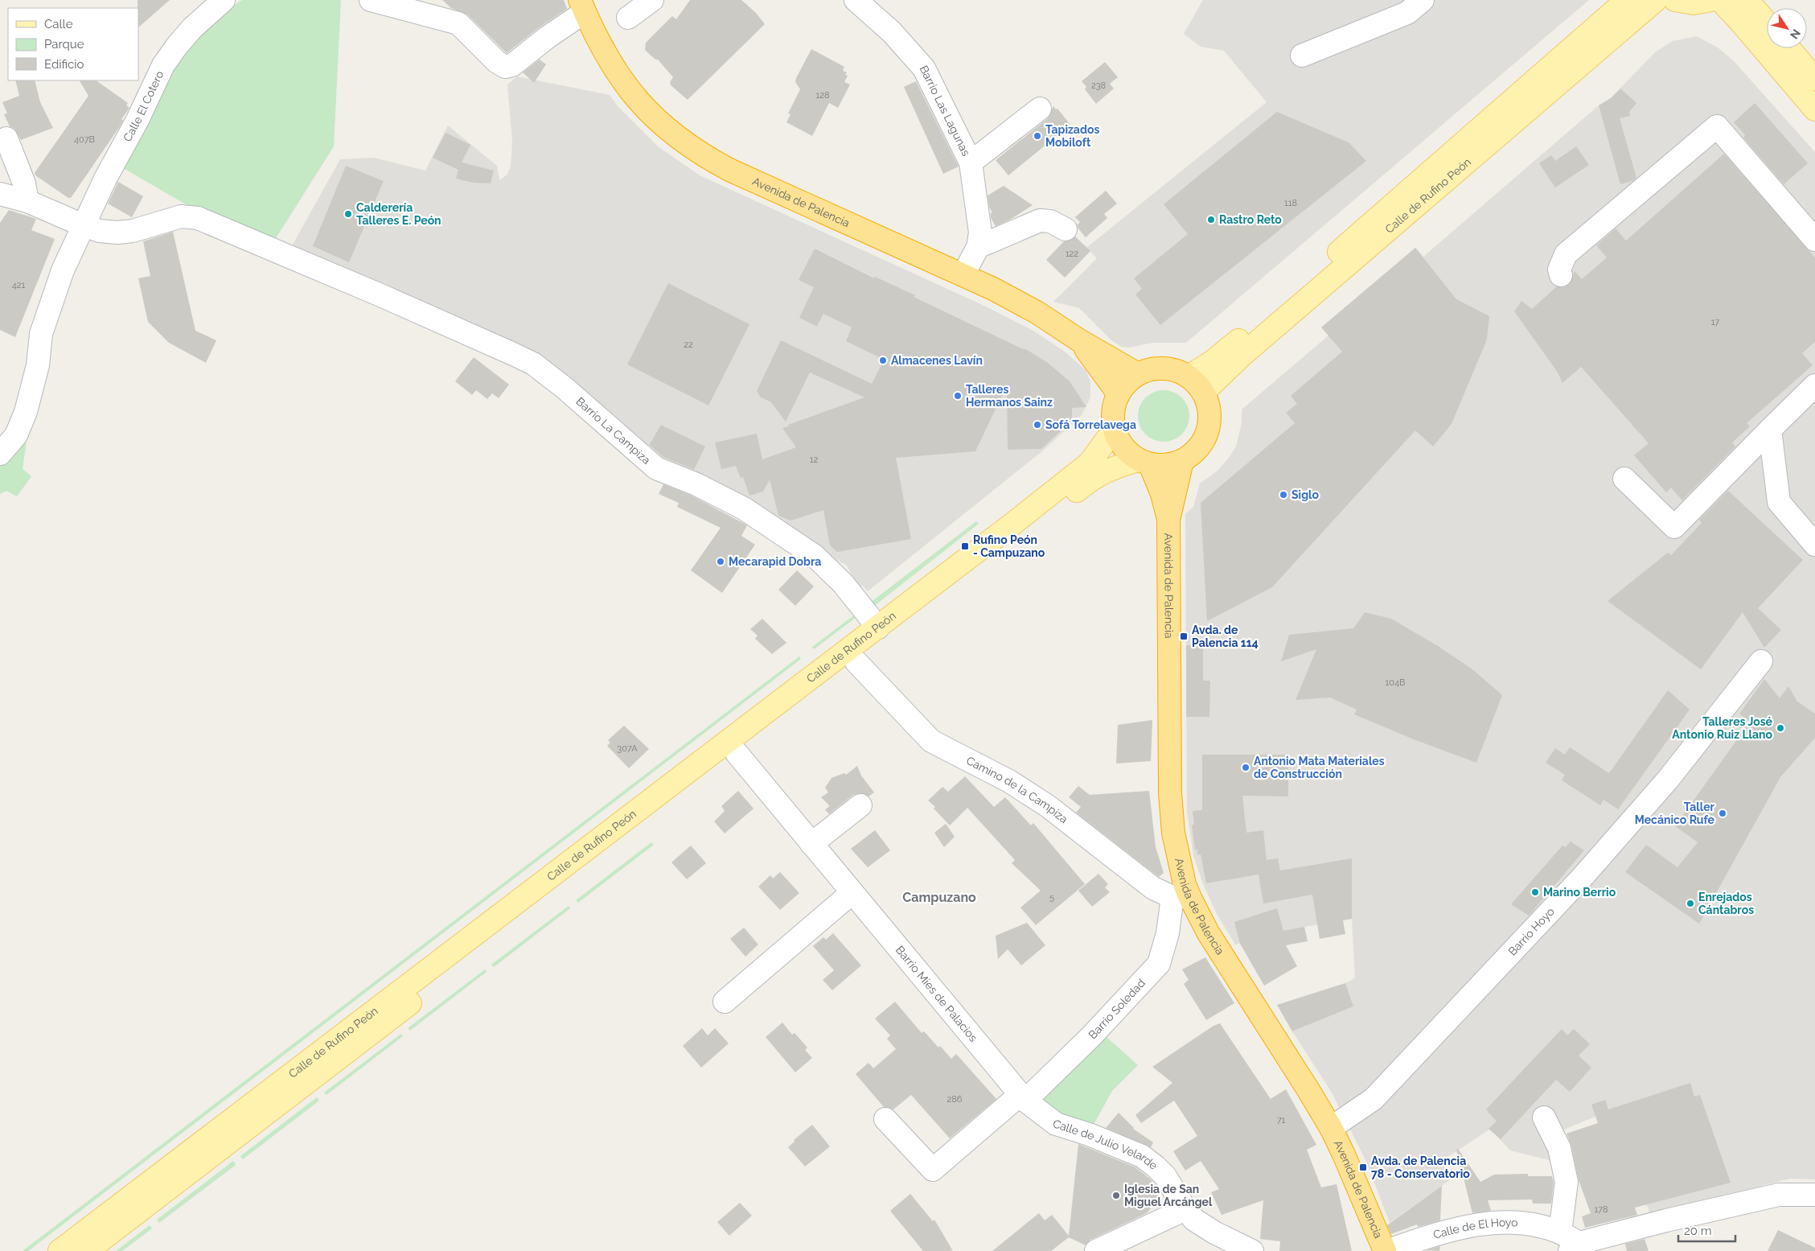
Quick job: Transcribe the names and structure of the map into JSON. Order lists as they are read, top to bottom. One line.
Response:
{"streets":{"highway":["Avenida de Palencia"],"main road":["Calle de Rufino Peón"],"street":["Calle El Cotero","Barrio Las Lagunas","Barrio La Campiza","Camino de la Campiza","Barrio Hoyo","Barrio Mies de Palacios","Barrio Soledad","Calle de Julio Velarde","Calle de El Hoyo"]},"crossings":[["Calle El Cotero","Barrio La Campiza"],["Barrio Las Lagunas","Avenida de Palencia"],["Calle de Rufino Peón","Avenida de Palencia"],["Calle de Rufino Peón","Barrio La Campiza"],["Calle de Rufino Peón","Camino de la Campiza"],["Calle de Rufino Peón","Barrio Mies de Palacios"],["Avenida de Palencia","Camino de la Campiza"],["Avenida de Palencia","Barrio Hoyo"],["Avenida de Palencia","Barrio Soledad"],["Camino de la Campiza","Barrio Soledad"],["Barrio Mies de Palacios","Barrio Soledad"],["Barrio Mies de Palacios","Calle de Julio Velarde"],["Barrio Soledad","Calle de Julio Velarde"]],"districts":["Campuzano"],"places":{"other":["Tapizados Mobiloft","Calderería Talleres E. Peón","Rastro Reto","Almacenes Lavín","Talleres Hermanos Sainz","Sofá Torrelavega","Siglo","Mecarapid Dobra","Talleres José Antonio Ruiz Llano","Antonio Mata Materiales de Construcción","Taller Mecánico Rufe","Marino Berrio","Enrejados Cántabros","Iglesia de San Miguel Arcángel"],"transit":["Rufino Peón - Campuzano","Avda. de Palencia 114","Avda. de Palencia 78 - Conservatorio"]},"house_numbers":["238","128","407B","118","122","421","17","22","12","104B","307A","5","286","71","178"],"legend":["Calle","Parque","Edificio"],"scale_bar":"20 m","north":"bottom right"}
